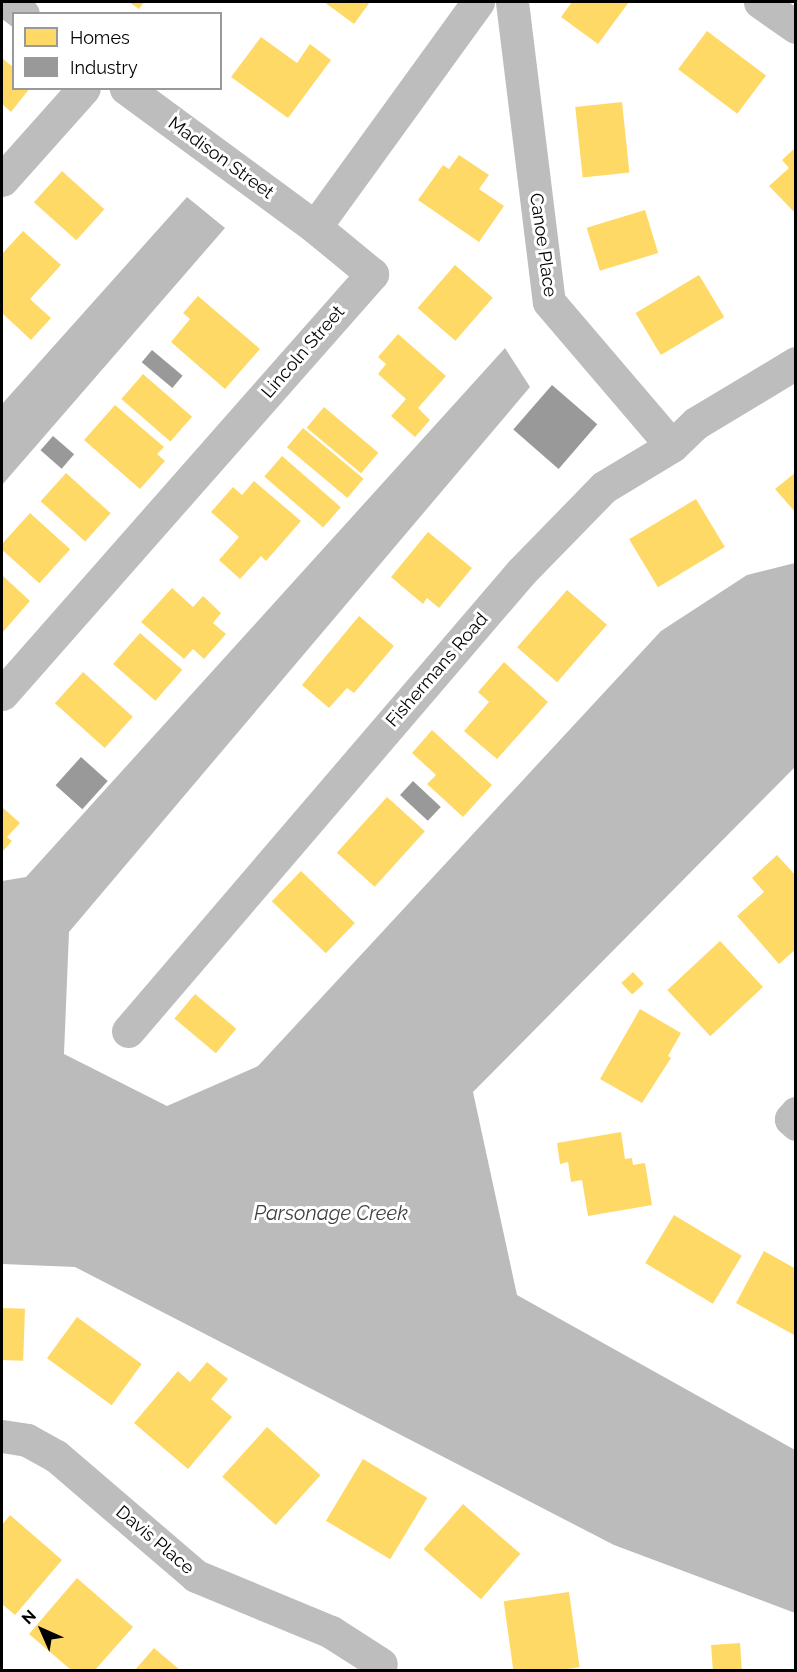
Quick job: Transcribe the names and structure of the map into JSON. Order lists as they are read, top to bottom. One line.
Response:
{"streets":{"street":["Madison Street","Canoe Place","Lincoln Street","Fishermans Road","Davis Place"]},"crossings":[["Madison Street","Lincoln Street"],["Canoe Place","Fishermans Road"]],"water":["Parsonage Creek"],"legend":["Homes","Industry"],"north":"top left"}
